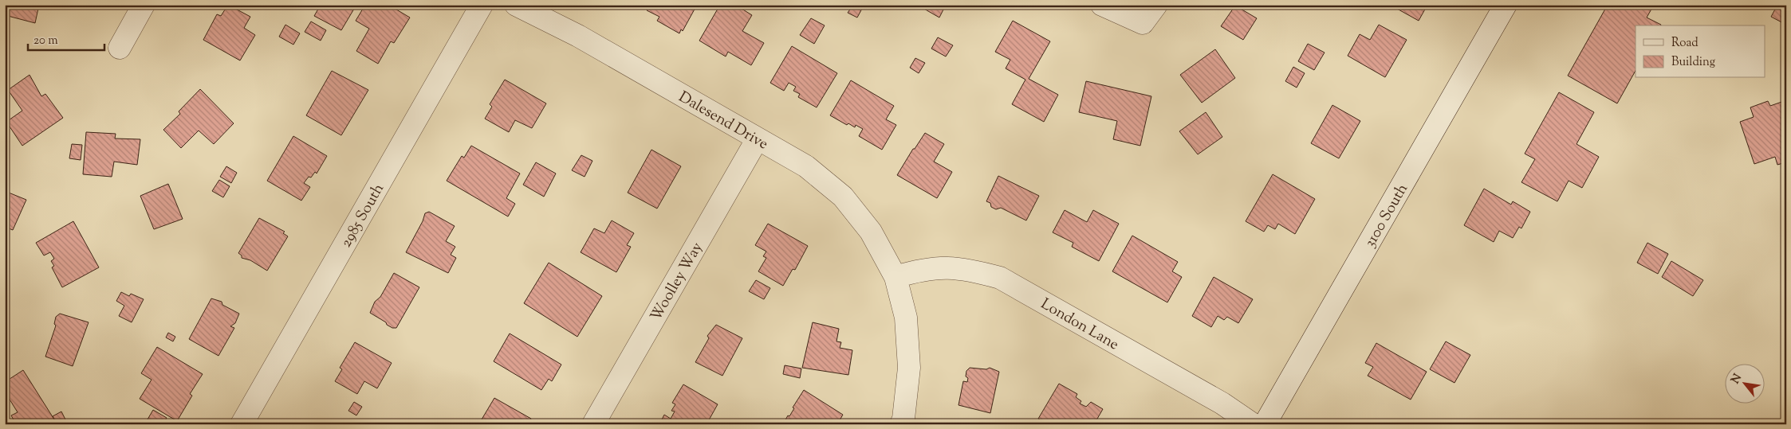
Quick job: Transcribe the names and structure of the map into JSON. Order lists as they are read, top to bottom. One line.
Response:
{"streets":{"street":["Dalesend Drive","2985 South","3100 South","Woolley Way","London Lane"]},"crossings":[["Dalesend Drive","Woolley Way"],["Dalesend Drive","London Lane"]],"legend":["Road","Building"],"scale_bar":"20 m","north":"top left"}
